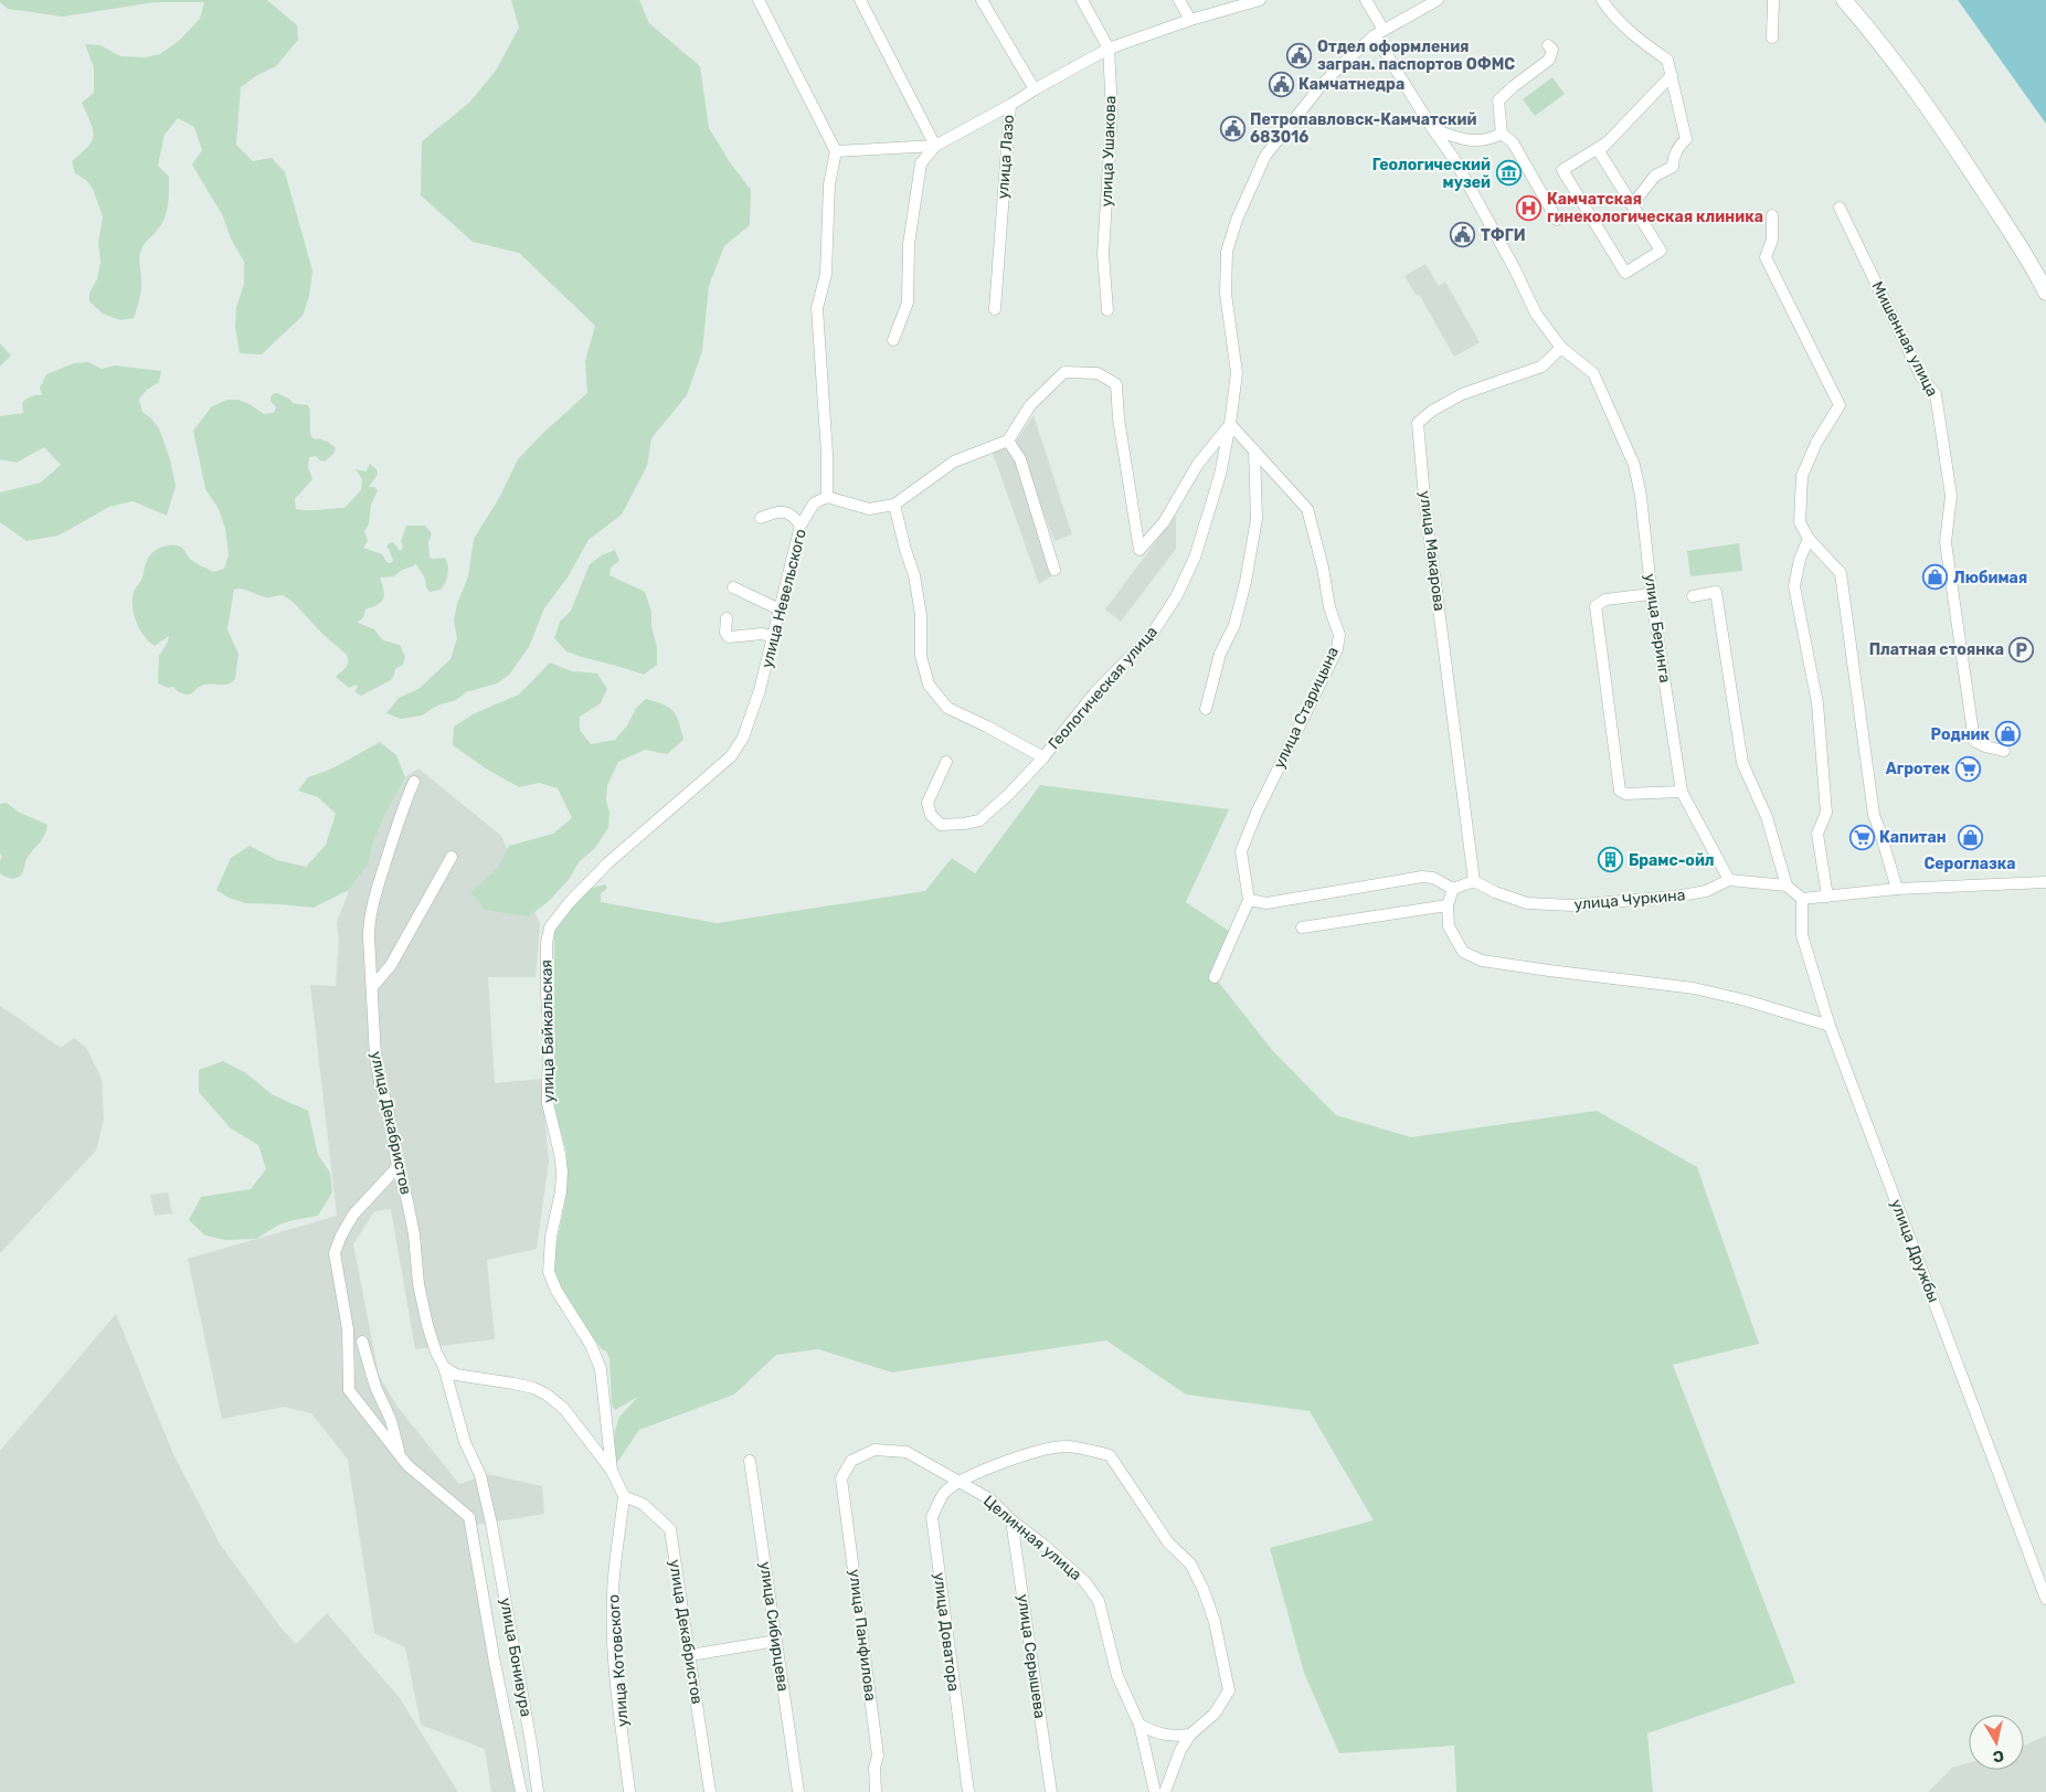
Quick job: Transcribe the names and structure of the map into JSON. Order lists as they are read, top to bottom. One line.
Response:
{"streets":{"street":["улица Ушакова","улица Лазо","Мишенная улица","улица Макарова","улица Невельского","улица Беринга","Геологическая улица","улица Старицына","улица Чуркина","улица Байкальская","улица Декабристов","улица Дружбы","Целинная улица","улица Сибирцева","улица Доватора","улица Панфилова","улица Серышева","улица Бонивура","улица Котовского"]},"crossings":[["улица Ушакова","улица Лазо"],["улица Макарова","улица Беринга"],["улица Макарова","улица Чуркина"],["улица Невельского","улица Байкальская"],["улица Беринга","улица Чуркина"],["Геологическая улица","улица Старицына"],["улица Байкальская","улица Декабристов"],["улица Байкальская","улица Котовского"],["улица Декабристов","улица Бонивура"],["улица Декабристов","улица Котовского"],["Целинная улица","улица Доватора"],["Целинная улица","улица Панфилова"],["Целинная улица","улица Серышева"]],"places":{"public building":["Отдел оформления загран. паспортов ОФМС","Камчатнедра","Петропавловск-Камчатский 683016","ТФГИ"],"museum":["Геологический музей"],"hospital":["Камчатская гинекологическая клиника"],"shop":["Любимая","Родник","Сероглазка"],"parking":["Платная стоянка"],"supermarket":["Агротек","Капитан"],"building":["Брамс-ойл"]},"north":"bottom"}
